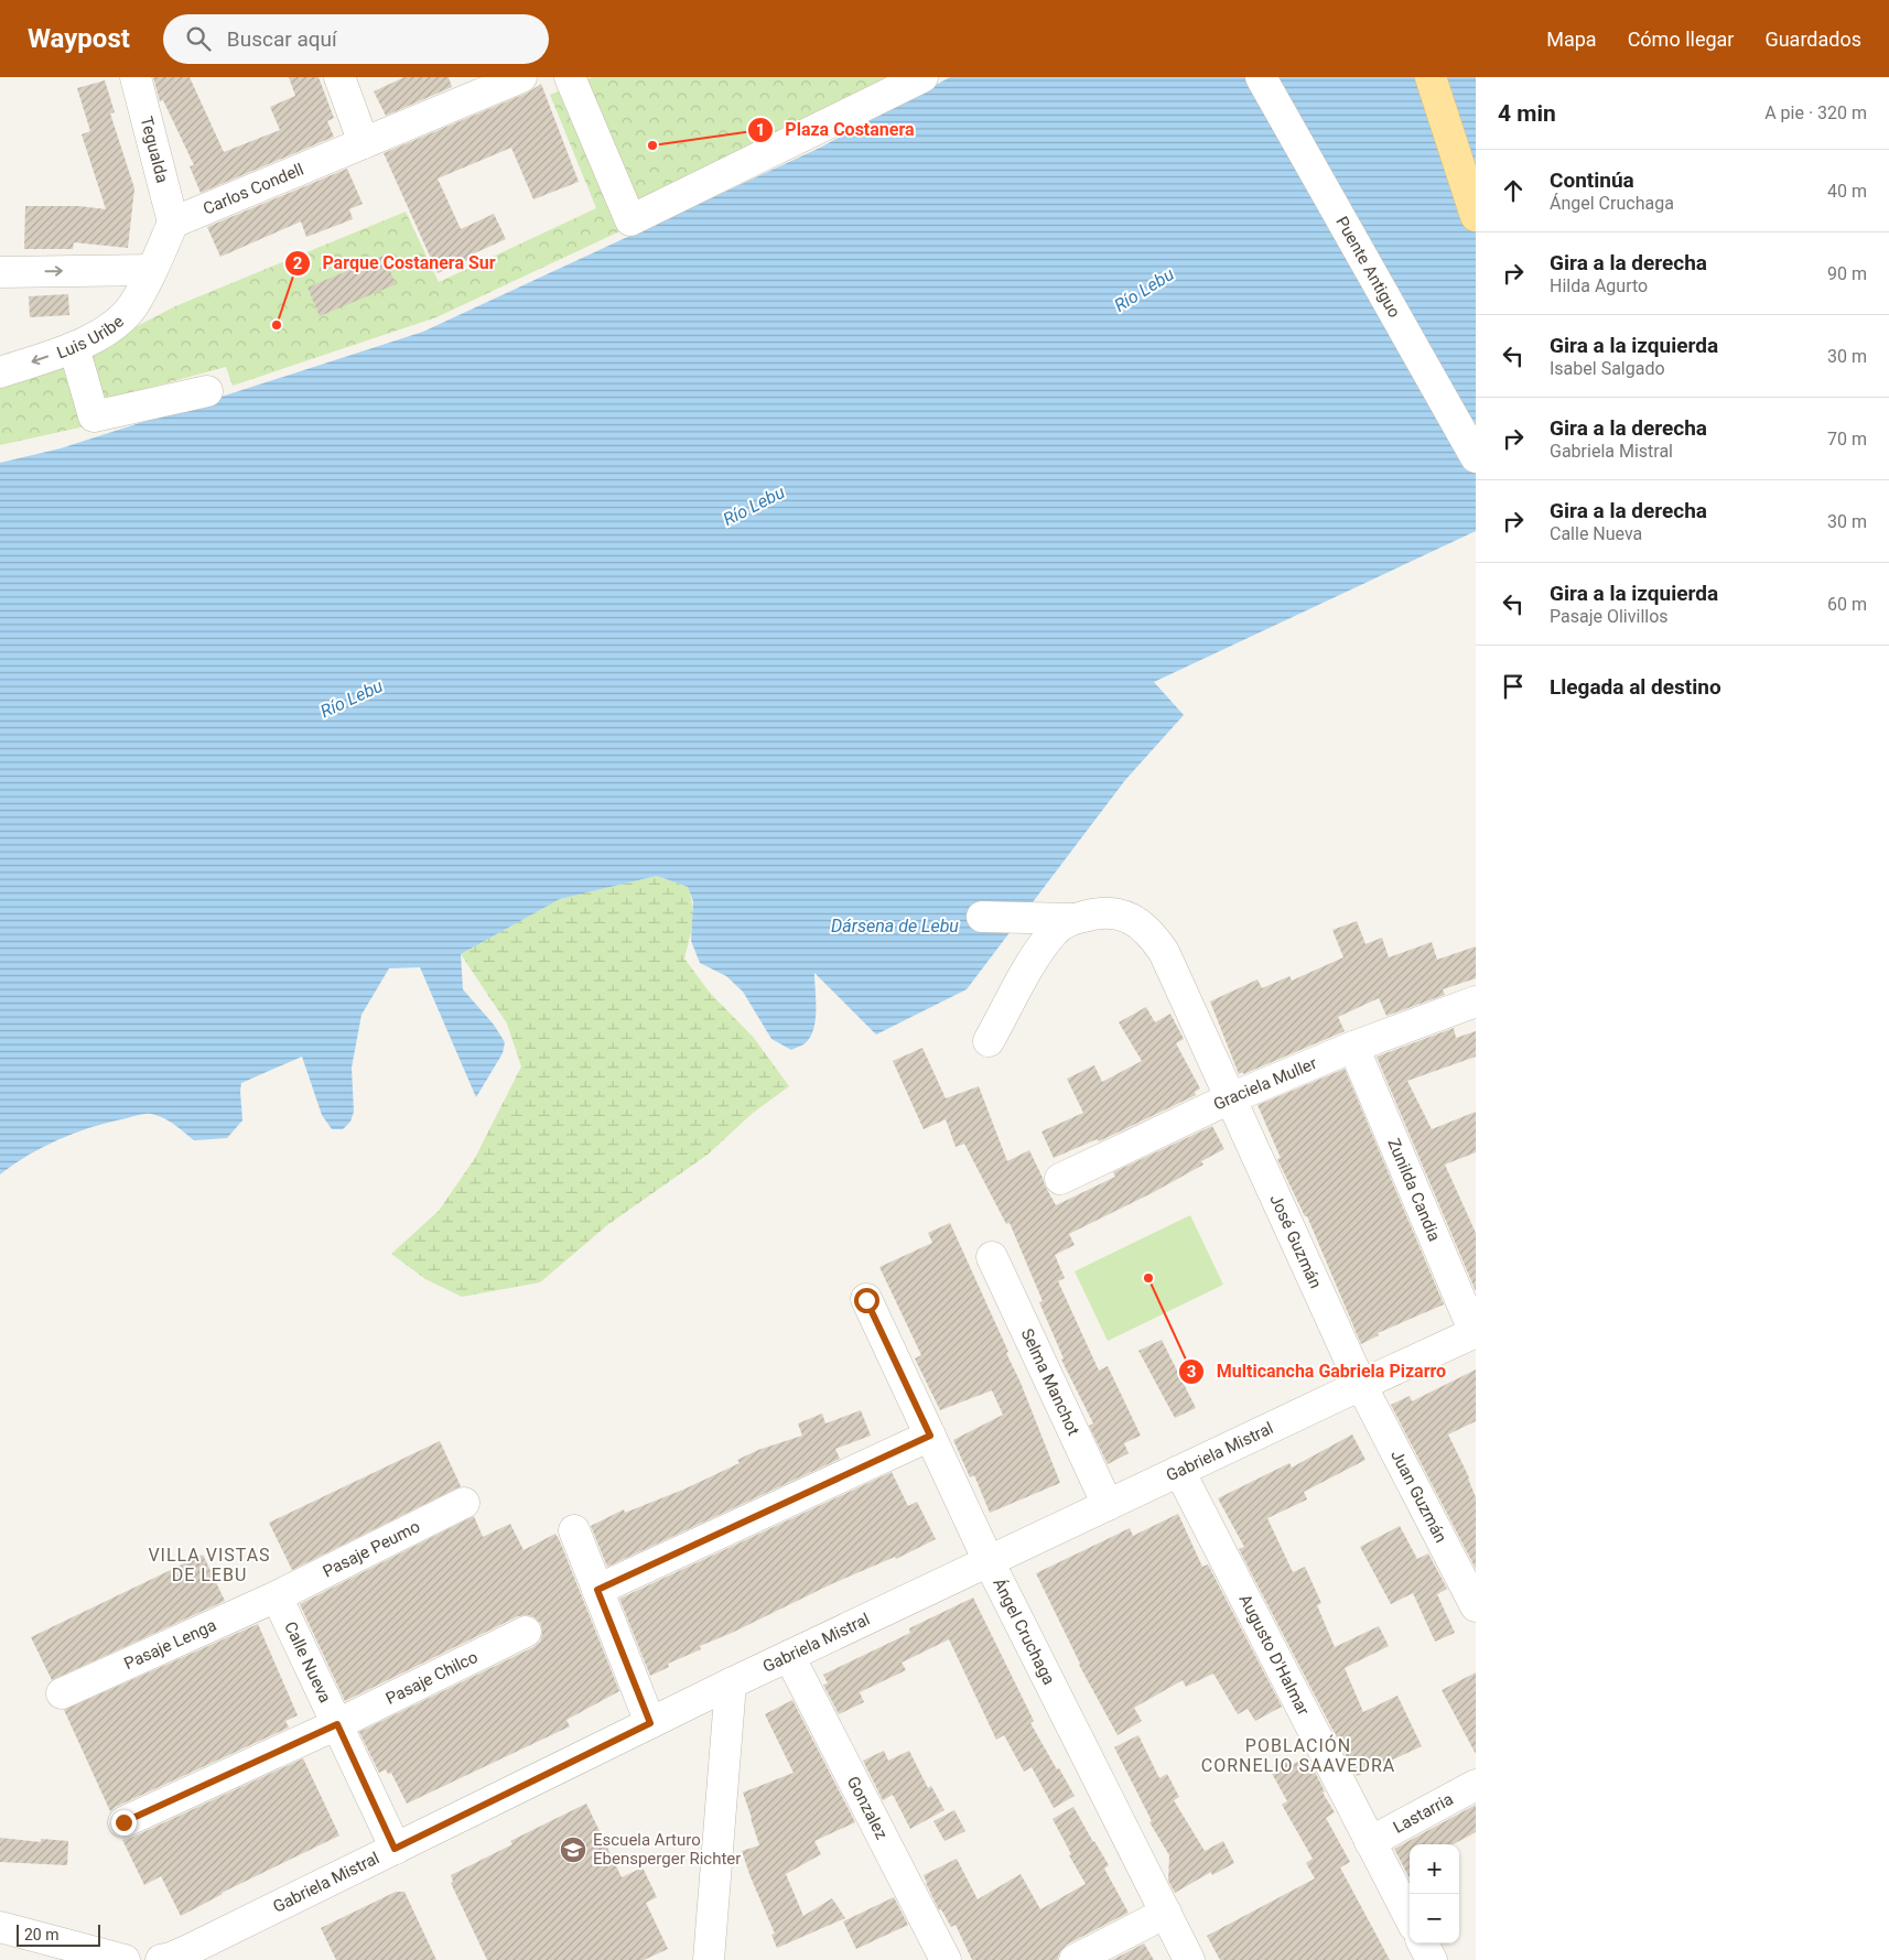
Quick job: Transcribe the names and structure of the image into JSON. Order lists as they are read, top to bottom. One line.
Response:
{"streets":{"street":["Tegualda","Carlos Condell","Puente Antiguo","Luis Uribe","Graciela Muller","Zunilda Candia","José Guzmán","Selma Manchot","Gabriela Mistral","Juan Guzmán","Pasaje Peumo","Ángel Cruchaga","Pasaje Lenga","Augusto D'Halmar","Calle Nueva","Pasaje Chilco","Gonzalez","Lastarria"]},"crossings":[["Tegualda","Carlos Condell"],["Graciela Muller","Zunilda Candia"],["Graciela Muller","José Guzmán"],["Zunilda Candia","Gabriela Mistral"],["José Guzmán","Gabriela Mistral"],["José Guzmán","Juan Guzmán"],["Selma Manchot","Gabriela Mistral"],["Gabriela Mistral","Juan Guzmán"],["Gabriela Mistral","Ángel Cruchaga"],["Gabriela Mistral","Augusto D'Halmar"],["Gabriela Mistral","Calle Nueva"],["Gabriela Mistral","Gonzalez"],["Pasaje Peumo","Pasaje Lenga"],["Pasaje Peumo","Calle Nueva"],["Pasaje Lenga","Calle Nueva"],["Augusto D'Halmar","Lastarria"],["Calle Nueva","Pasaje Chilco"]],"districts":["VILLA VISTAS DE LEBU","POBLACIÓN CORNELIO SAAVEDRA"],"water":["Río Lebu","Dársena de Lebu"],"places":{"other":["Plaza Costanera","Parque Costanera Sur","Multicancha Gabriela Pizarro"],"school or university":["Escuela Arturo Ebensperger Richter"]},"scale_bar":"20 m","page":{"header":"Waypost","search":"Buscar aquí","nav":["Mapa","Cómo llegar","Guardados"],"heading":["4 min","A pie · 320 m"],"list":[["Continúa","Ángel Cruchaga","40 m"],["Gira a la derecha","Hilda Agurto","90 m"],["Gira a la izquierda","Isabel Salgado","30 m"],["Gira a la derecha","Gabriela Mistral","70 m"],["Gira a la derecha","Calle Nueva","30 m"],["Gira a la izquierda","Pasaje Olivillos","60 m"],"Llegada al destino"],"map_buttons":["+","−"],"scale":"20 m"}}
